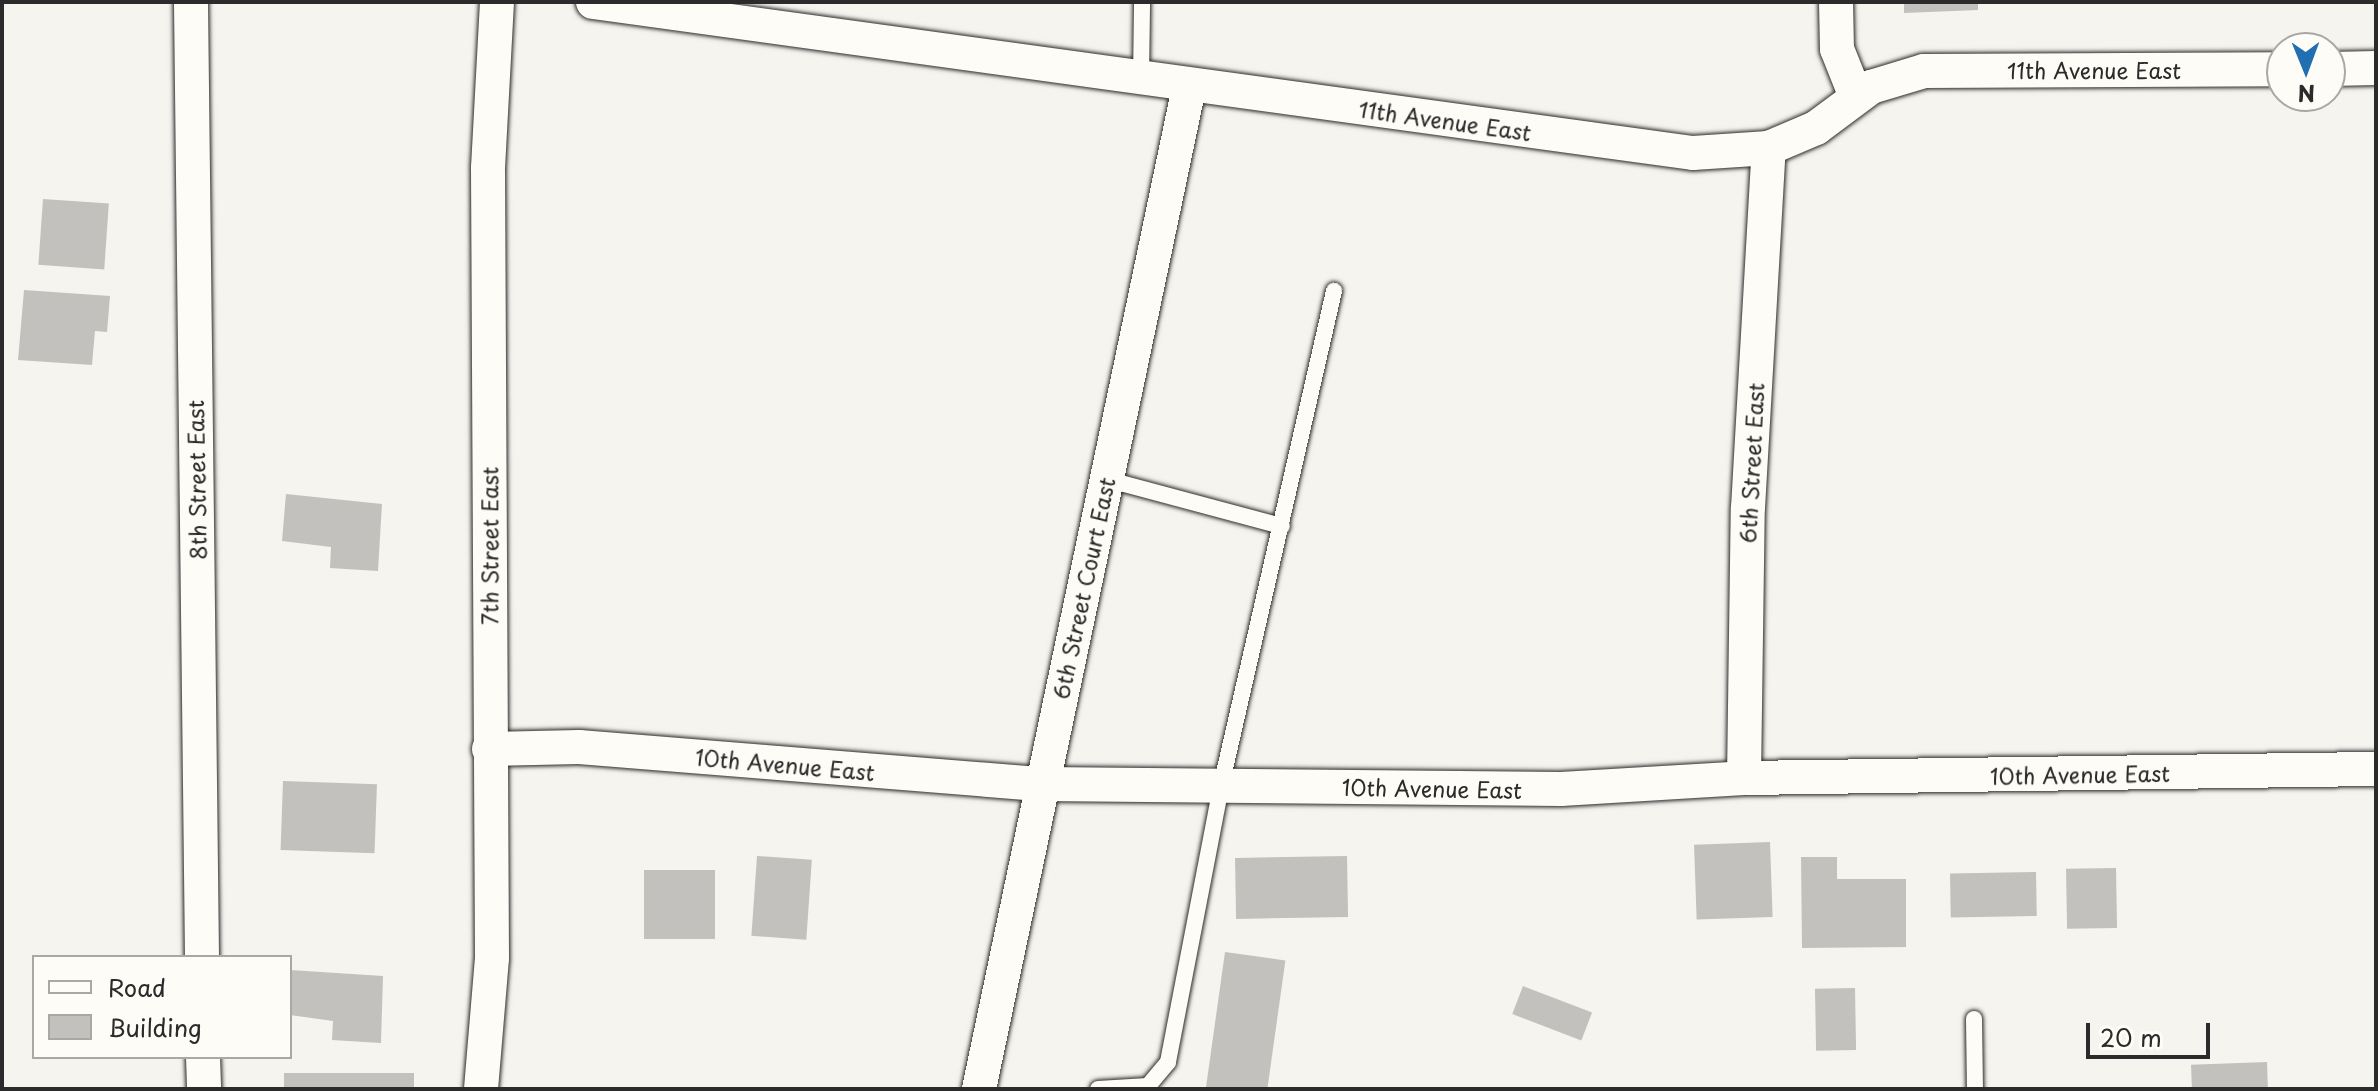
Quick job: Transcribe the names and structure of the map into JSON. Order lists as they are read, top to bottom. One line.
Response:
{"streets":{"street":["11th Avenue East","6th Street East","8th Street East","7th Street East","6th Street Court East","10th Avenue East"]},"crossings":[["11th Avenue East","6th Street East"],["11th Avenue East","6th Street Court East"],["6th Street East","10th Avenue East"],["7th Street East","10th Avenue East"],["6th Street Court East","10th Avenue East"]],"legend":["Road","Building"],"scale_bar":"20 m","north":"bottom"}
